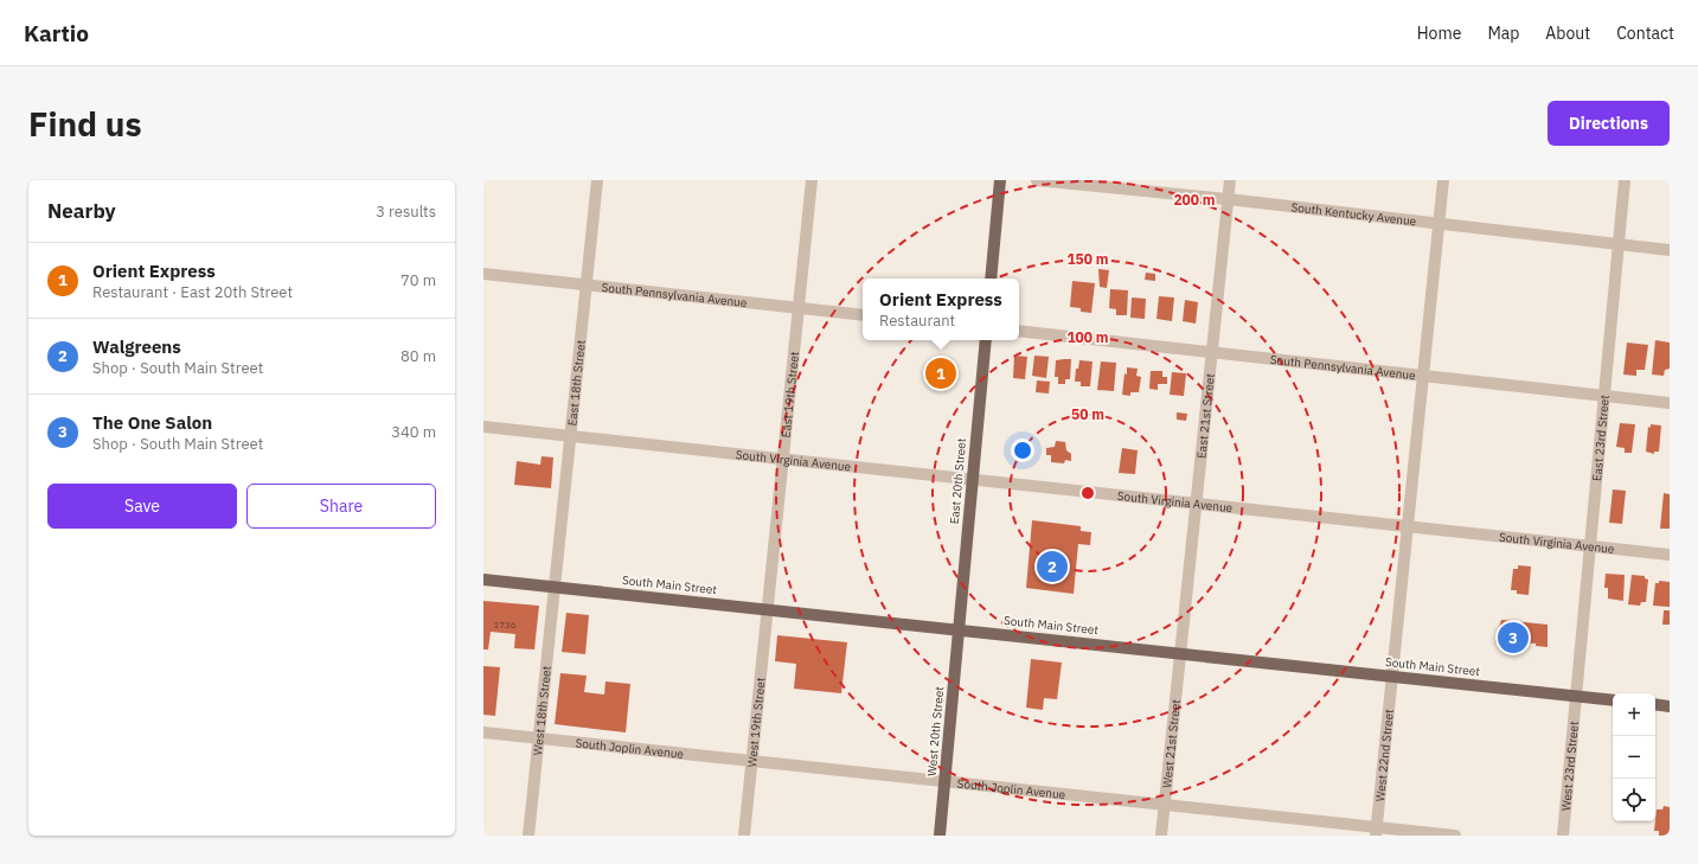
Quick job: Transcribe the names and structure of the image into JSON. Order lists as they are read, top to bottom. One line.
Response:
{"streets":{"main road":["East 20th Street","South Main Street","West 20th Street"],"street":["South Kentucky Avenue","South Pennsylvania Avenue","East 18th Street","East 19th Street","East 21st Street","East 23rd Street","South Virginia Avenue","West 18th Street","West 19th Street","West 21st Street","South Joplin Avenue","West 22nd Street","West 23rd Street"]},"crossings":[["South Kentucky Avenue","East 21st Street"],["South Kentucky Avenue","East 23rd Street"],["South Kentucky Avenue","West 22nd Street"],["South Pennsylvania Avenue","East 18th Street"],["South Pennsylvania Avenue","East 19th Street"],["South Pennsylvania Avenue","East 21st Street"],["South Pennsylvania Avenue","East 23rd Street"],["South Pennsylvania Avenue","West 22nd Street"],["East 18th Street","South Virginia Avenue"],["East 18th Street","South Main Street"],["East 18th Street","West 18th Street"],["East 19th Street","South Virginia Avenue"],["East 19th Street","South Main Street"],["East 19th Street","West 19th Street"],["East 21st Street","South Virginia Avenue"],["East 21st Street","South Main Street"],["East 21st Street","West 21st Street"],["East 23rd Street","South Virginia Avenue"],["East 23rd Street","South Main Street"],["East 23rd Street","West 23rd Street"],["South Virginia Avenue","East 20th Street"],["South Virginia Avenue","West 22nd Street"],["East 20th Street","South Main Street"],["East 20th Street","West 20th Street"],["South Main Street","West 18th Street"],["South Main Street","West 19th Street"],["South Main Street","West 20th Street"],["South Main Street","West 21st Street"],["South Main Street","West 22nd Street"],["South Main Street","West 23rd Street"],["West 18th Street","South Joplin Avenue"],["West 19th Street","South Joplin Avenue"],["West 20th Street","South Joplin Avenue"],["West 21st Street","South Joplin Avenue"],["South Joplin Avenue","West 22nd Street"]],"house_numbers":["1736"],"page":{"header":"Kartio","nav":["Home","Map","About","Contact"],"buttons":["Directions",["Save","Share"]],"title":"Find us","heading":["Nearby","3 results"],"list":[{"mark":"1","name":"Orient Express","note":"Restaurant · East 20th Street","value":"70 m"},{"mark":"2","name":"Walgreens","note":"Shop · South Main Street","value":"80 m"},{"mark":"3","name":"The One Salon","note":"Shop · South Main Street","value":"340 m"}],"popup":["Orient Express","Restaurant"],"pins":["1","2","3"],"map_buttons":["+","−"]},"rings":["200 m","150 m","100 m","50 m"]}
